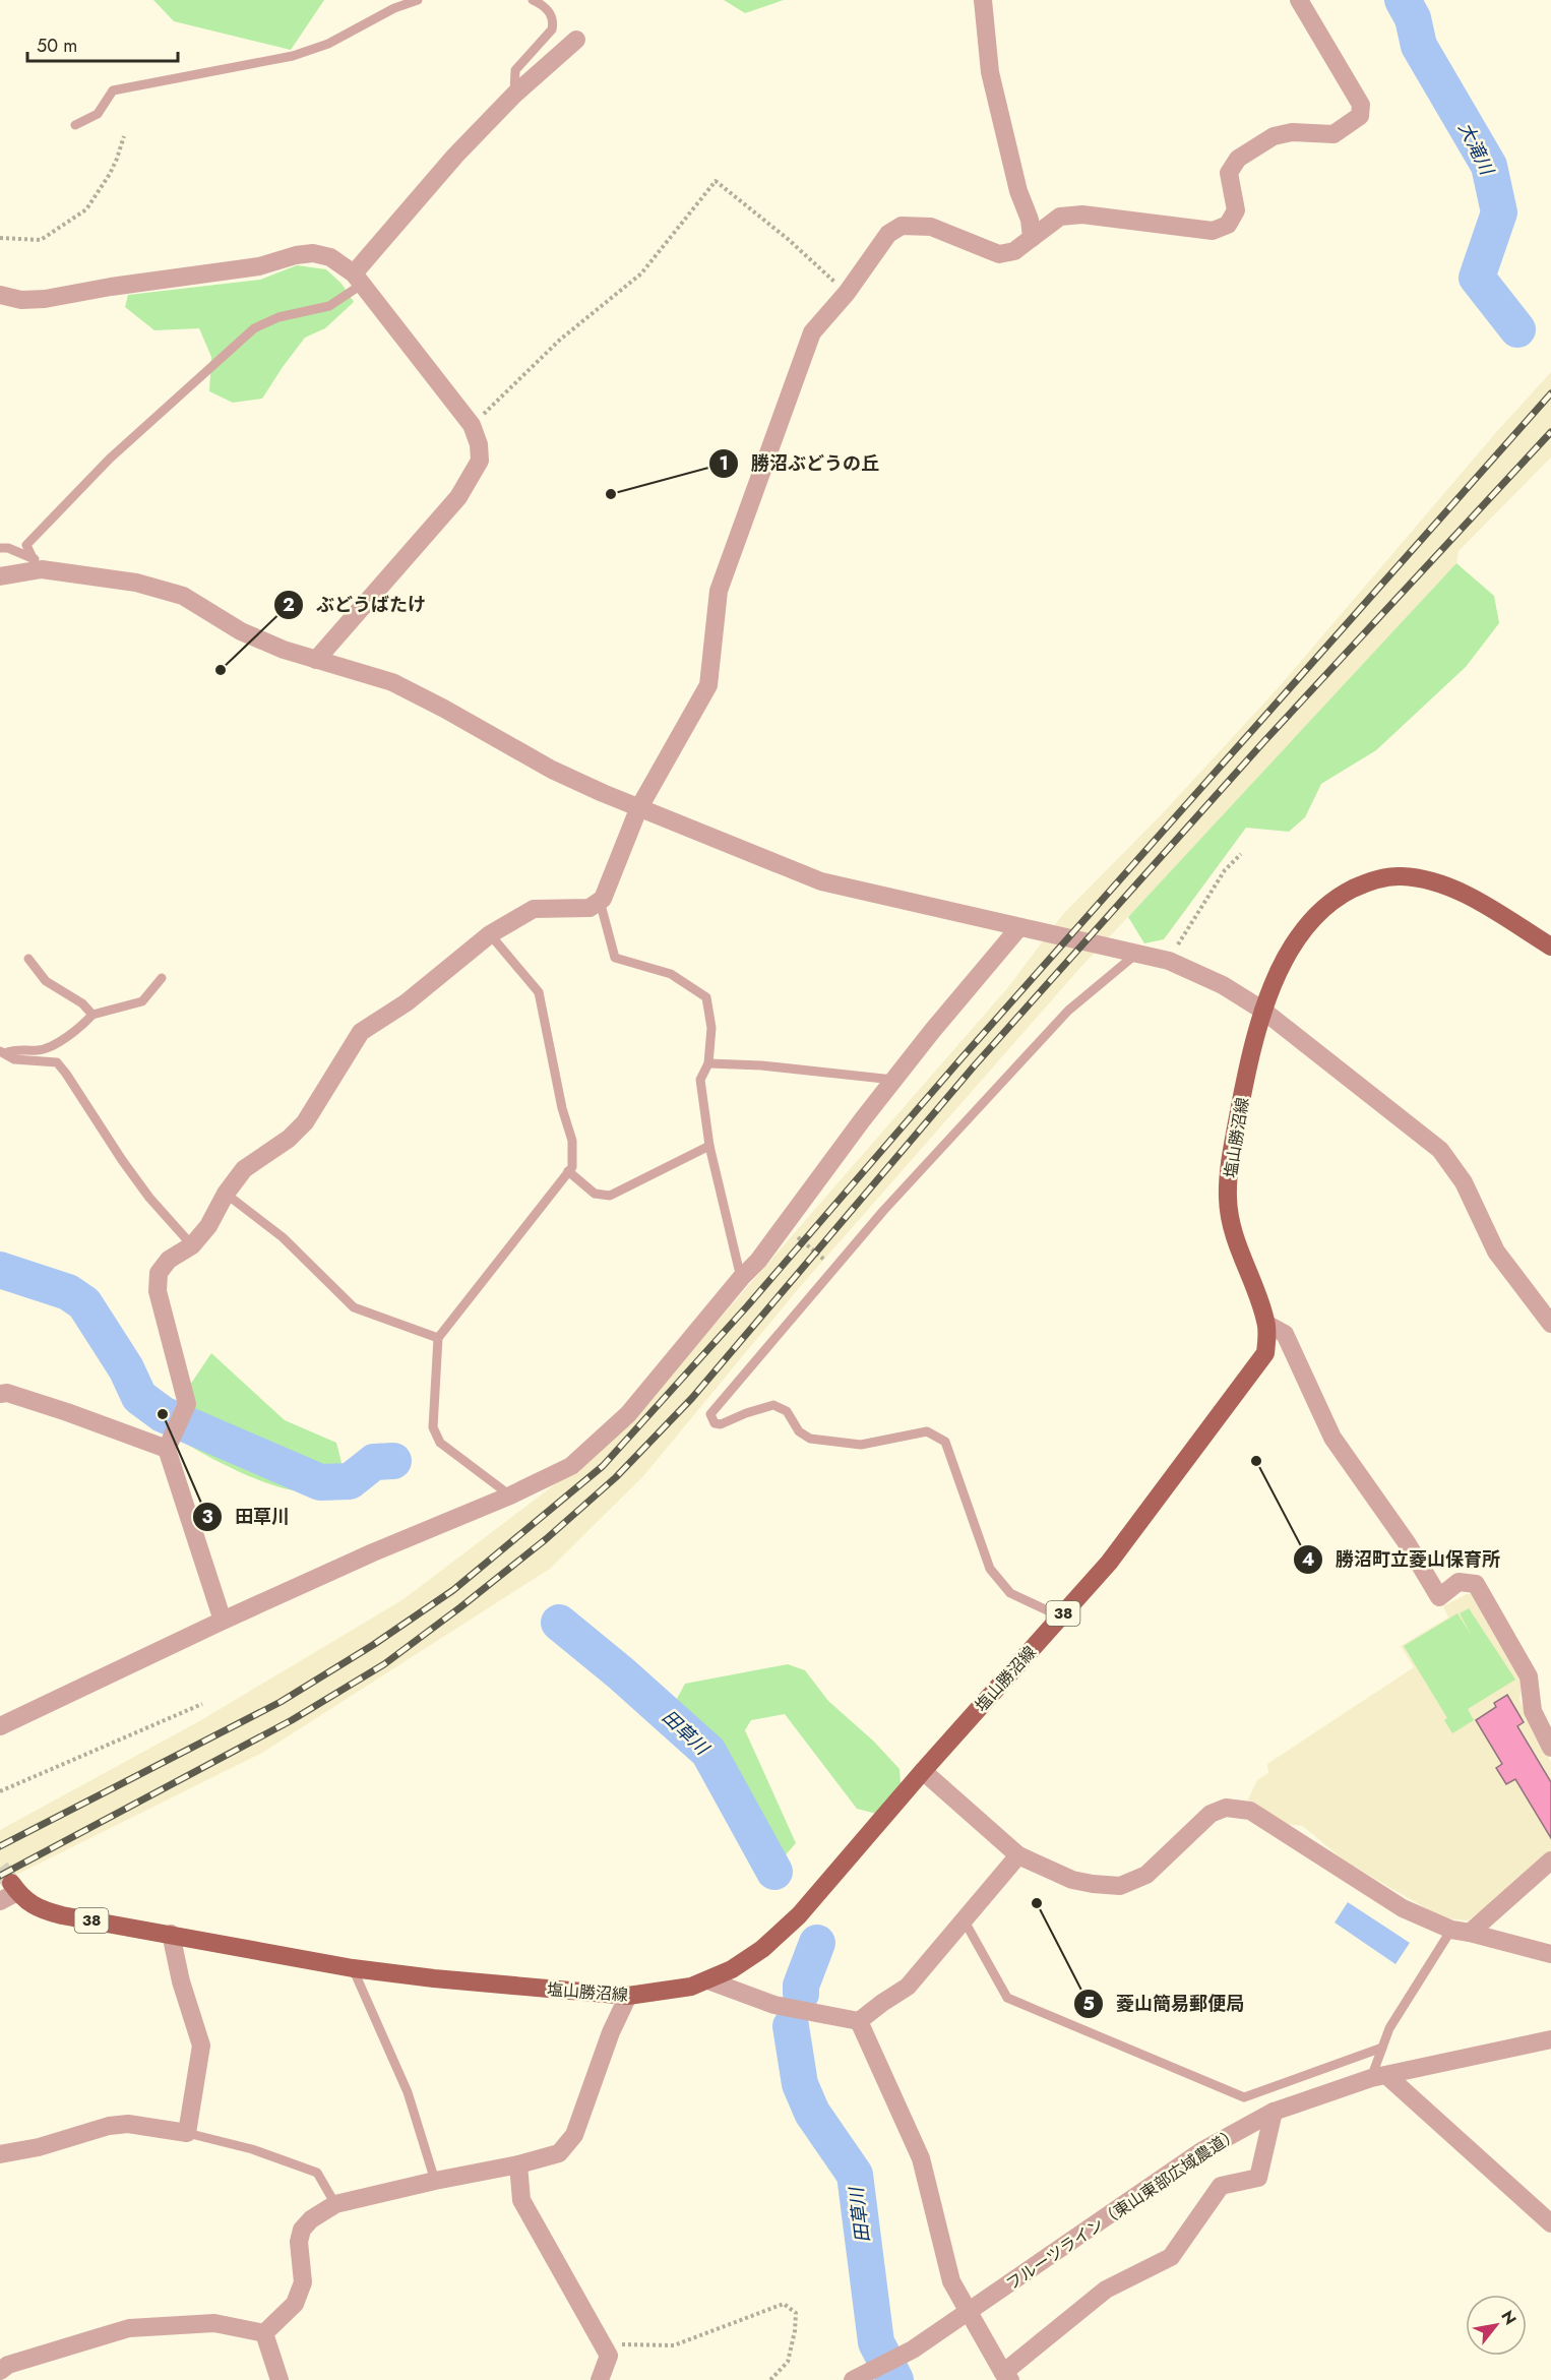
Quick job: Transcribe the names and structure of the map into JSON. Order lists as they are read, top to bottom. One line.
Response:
{"streets":{"main road":["塩山勝沼線","38"],"street":["フルーツライン（東山東部広域農道）"]},"water":["大滝川","田草川"],"places":["勝沼ぶどうの丘","ぶどうばたけ","田草川","勝沼町立菱山保育所","菱山簡易郵便局"],"scale_bar":"50 m","north":"top right"}
